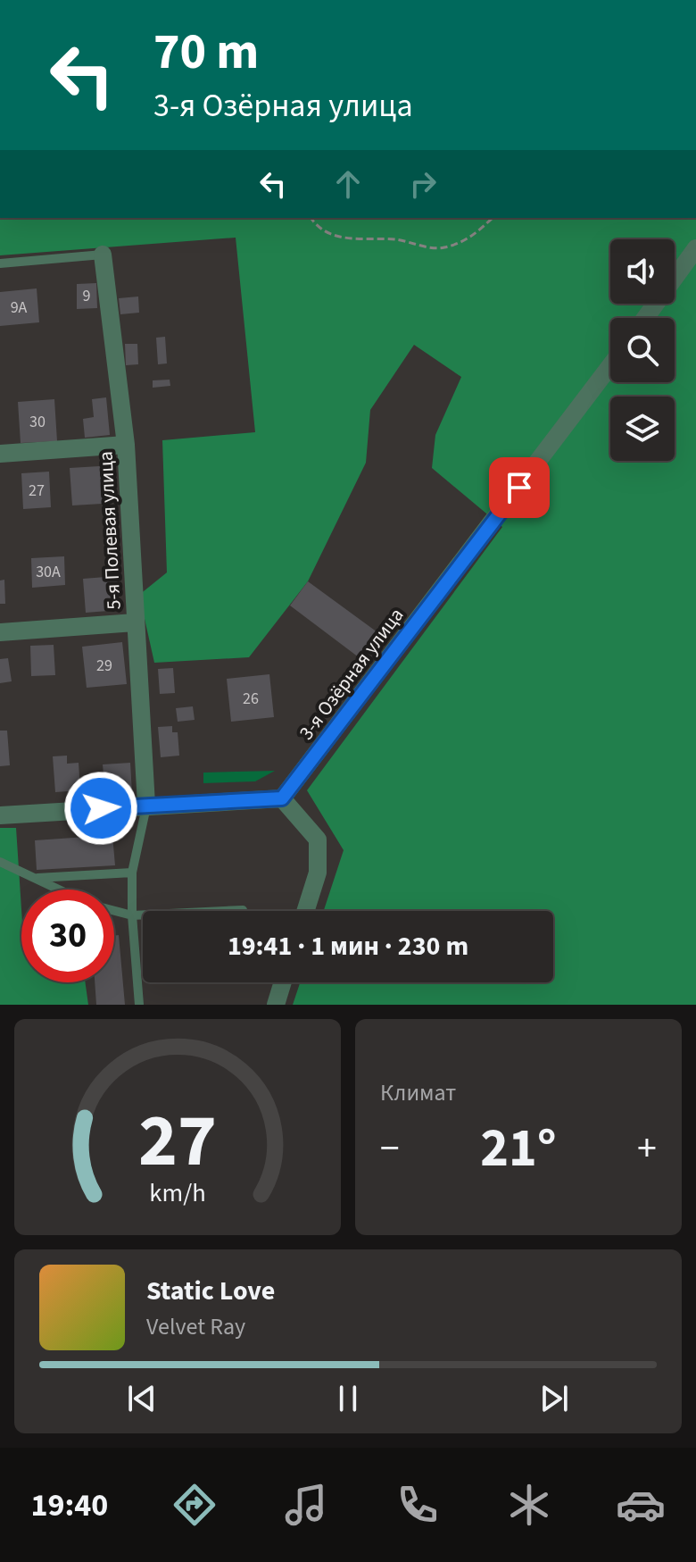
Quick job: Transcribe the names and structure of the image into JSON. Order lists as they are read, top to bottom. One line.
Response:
{"streets":{"street":["5-я Полевая улица","3-я Озёрная улица"]},"house_numbers":["9","9А","30","27","30А","29","26"],"page":{"turn":["70 m","3-я Озёрная улица"],"limit":"30","trip":"19:41 · 1 мин · 230 m","tile":"Климат","heat":["−","21°","+"],"song":["Static Love","Velvet Ray"],"tabs":"19:40","gauge":["27","km/h"]}}
